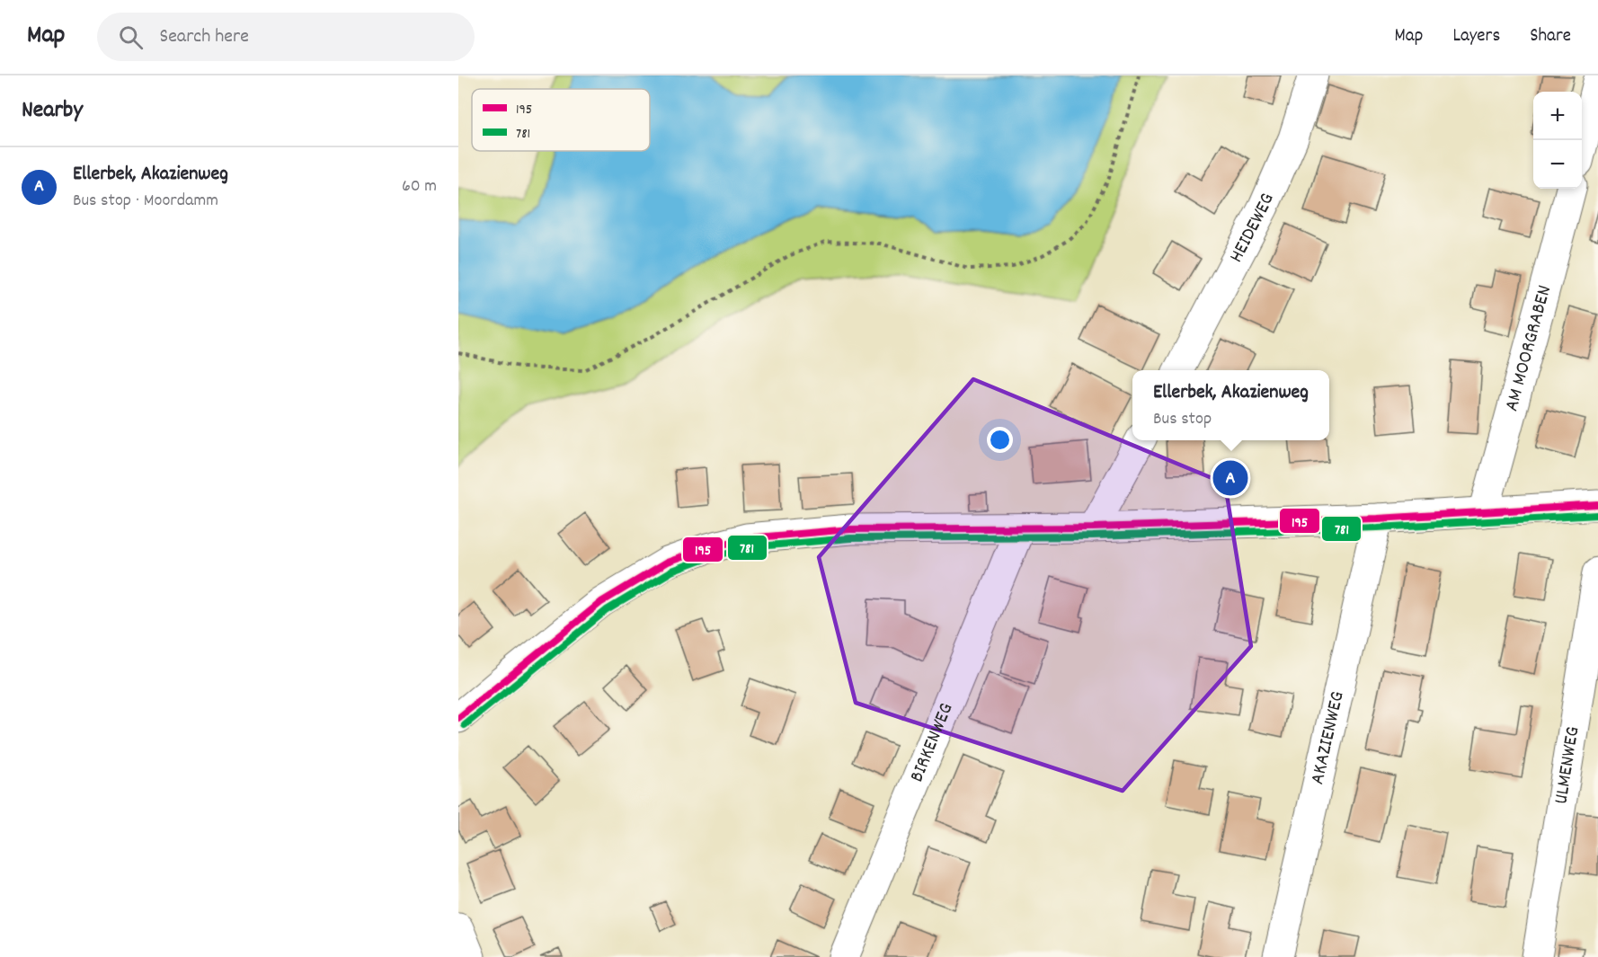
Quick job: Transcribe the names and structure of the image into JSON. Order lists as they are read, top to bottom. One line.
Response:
{"streets":{"street":["HEIDEWEG","AM MOORGRABEN","AKAZIENWEG","BIRKENWEG","ULMENWEG"]},"lines":["transit line 195","transit line 781"],"legend":["195","781"],"page":{"header":"Map","search":"Search here","nav":["Map","Layers","Share"],"heading":"Nearby","map_buttons":["+","−"],"list":[{"mark":"A","name":"Ellerbek, Akazienweg","note":"Bus stop · Moordamm","value":"60 m"}],"popup":["Ellerbek, Akazienweg","Bus stop"],"pins":"A"}}
